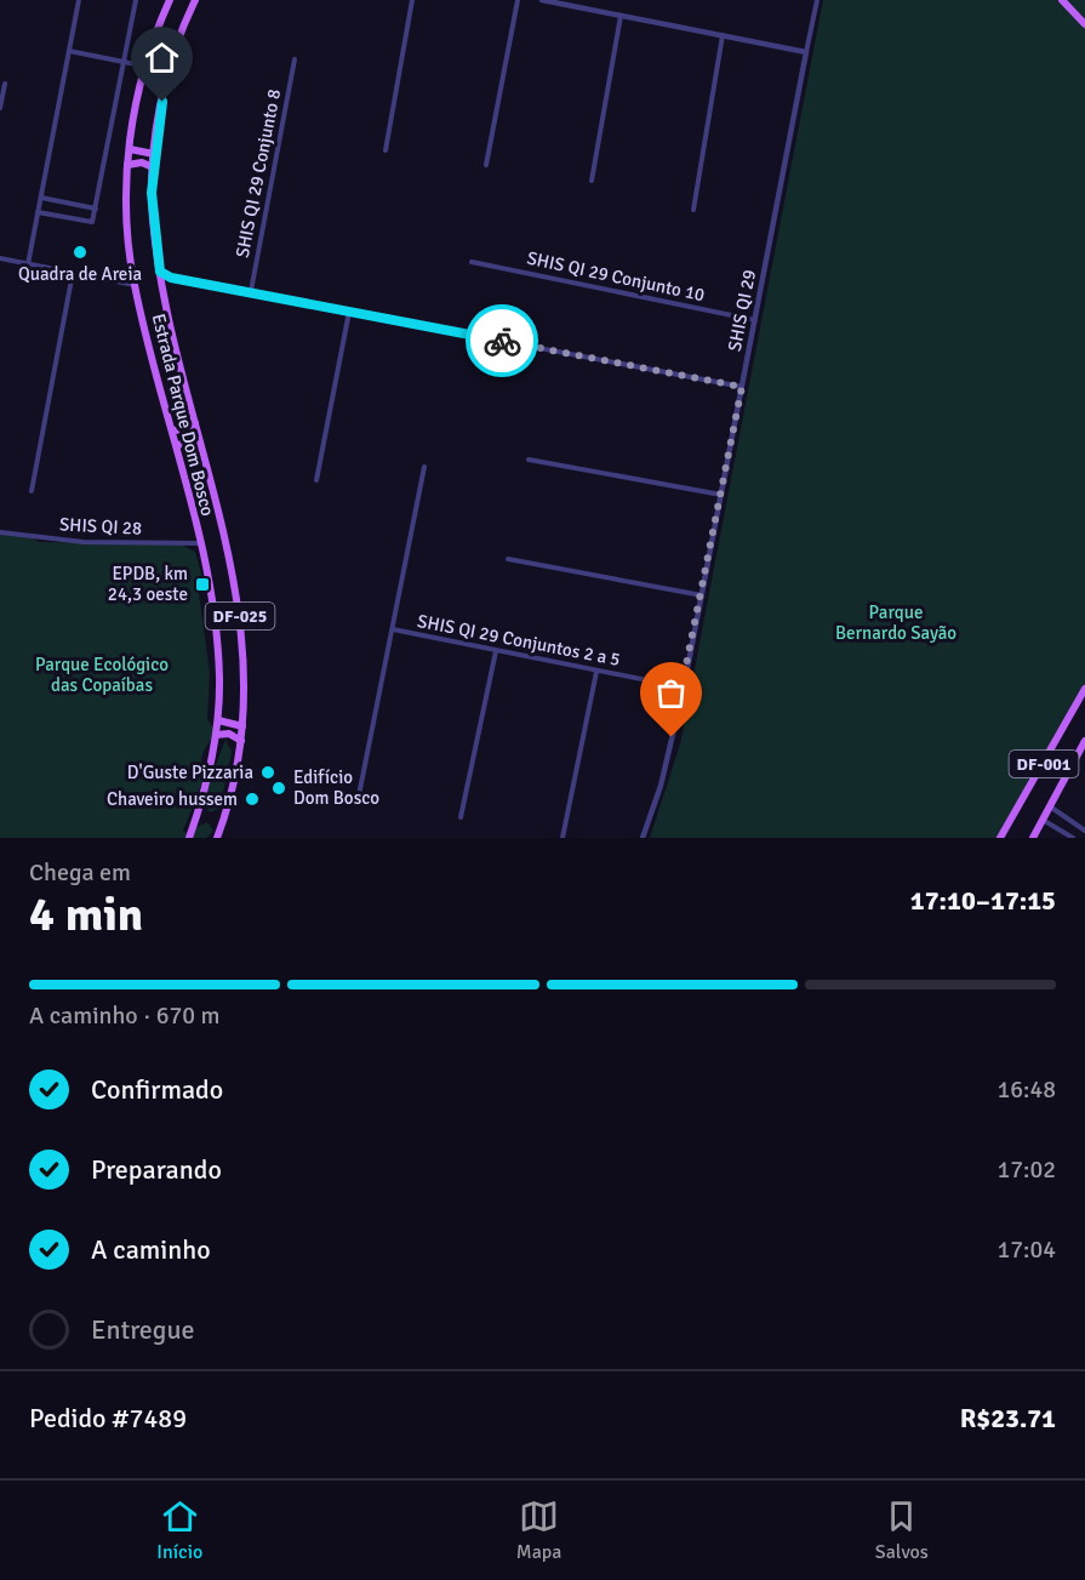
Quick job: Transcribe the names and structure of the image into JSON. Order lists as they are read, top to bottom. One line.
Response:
{"streets":{"main road":["Estrada Parque Dom Bosco","DF-025","DF-001"],"street":["SHIS QI 29 Conjunto 8","SHIS QI 29 Conjunto 10","SHIS QI 29","SHIS QI 28","SHIS QI 29 Conjuntos 2 a 5"]},"crossings":[["SHIS QI 29 Conjunto 10","SHIS QI 29"],["SHIS QI 29","SHIS QI 29 Conjuntos 2 a 5"],["Estrada Parque Dom Bosco","SHIS QI 28"]],"parks":["Parque Bernardo Sayão","Parque Ecológico das Copaíbas"],"places":{"other":["Quadra de Areia","D'Guste Pizzaria","Edifício Dom Bosco","Chaveiro hussem"],"transit":["EPDB, km 24,3 oeste"]},"page":{"heading":["4 min","Chega em","17:10–17:15"],"panel":["Pedido #7489","R$23.71"],"bar":"A caminho · 670 m","list":[["Confirmado","16:48"],["Preparando","17:02"],["A caminho","17:04"],"Entregue"],"tabs":["Início","Mapa","Salvos"]}}
